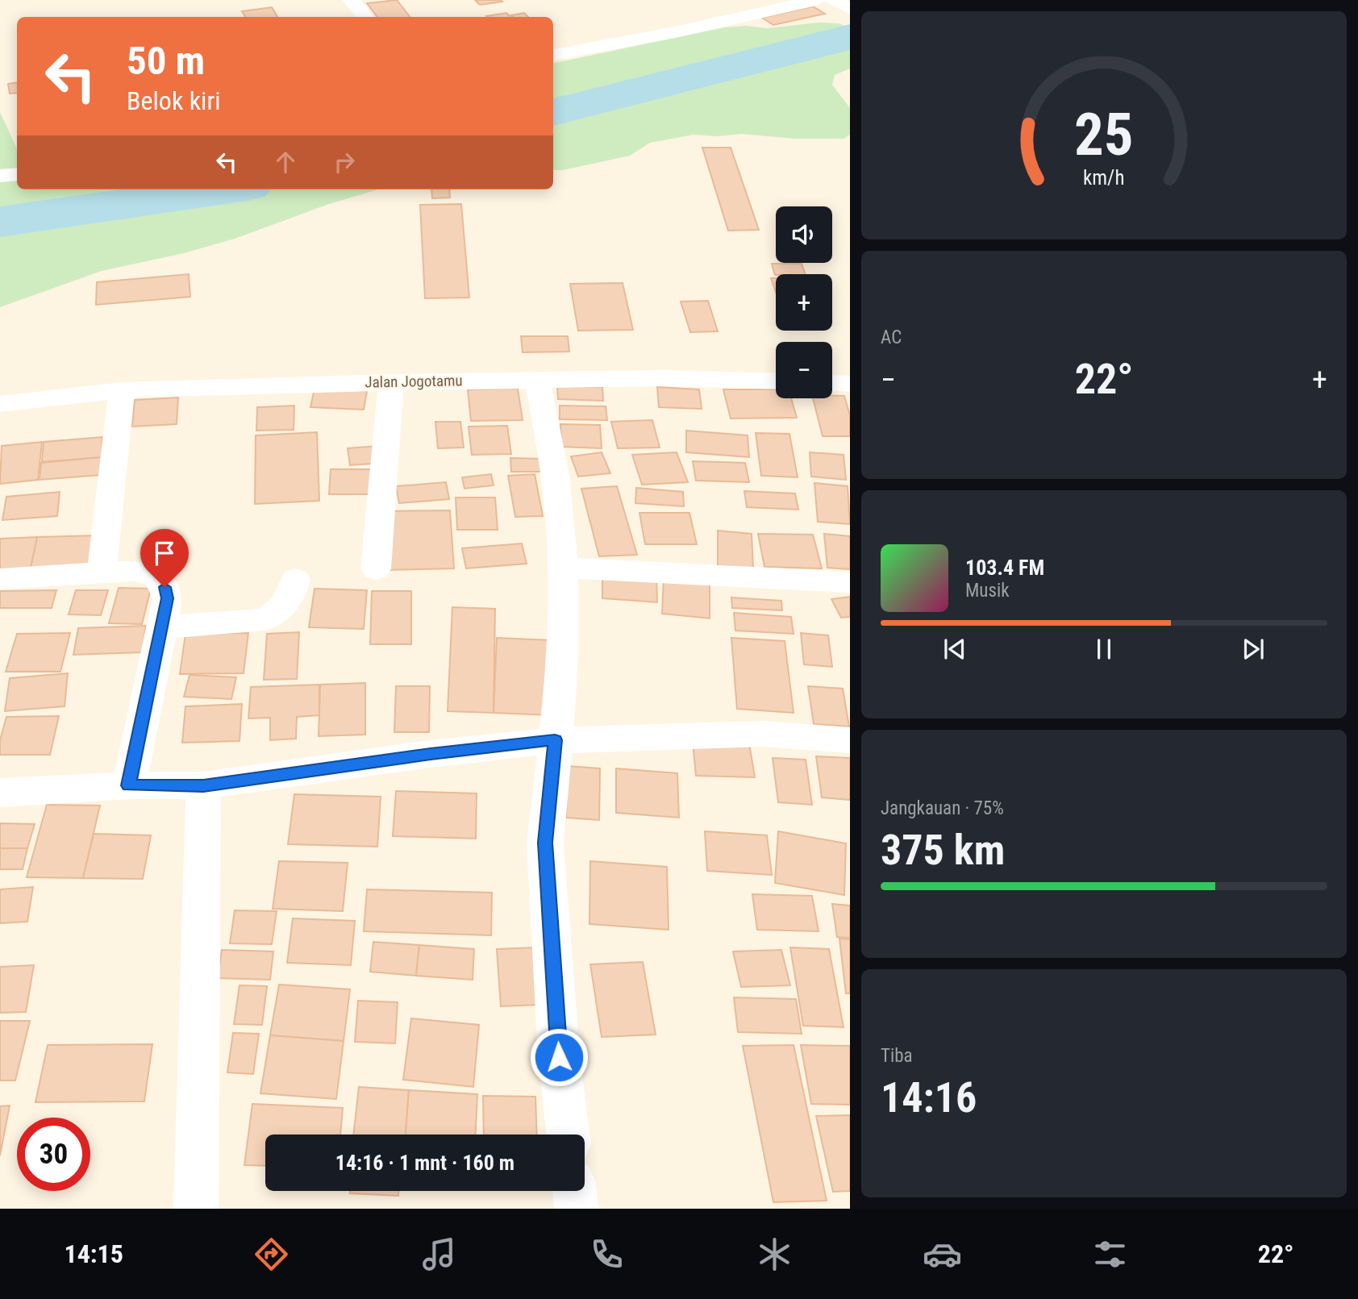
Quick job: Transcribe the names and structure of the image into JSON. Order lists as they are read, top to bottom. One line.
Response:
{"streets":{"street":["Jalan Jogotamu"]},"page":{"turn":["50 m","Belok kiri"],"map_buttons":["+","−"],"tile":["AC",["Jangkauan · 75%","375 km"],["Tiba","14:16"]],"heat":["−","22°","+"],"song":["103.4 FM","Musik"],"limit":"30","trip":"14:16 · 1 mnt · 160 m","tabs":["14:15","22°"],"gauge":["25","km/h"]}}
